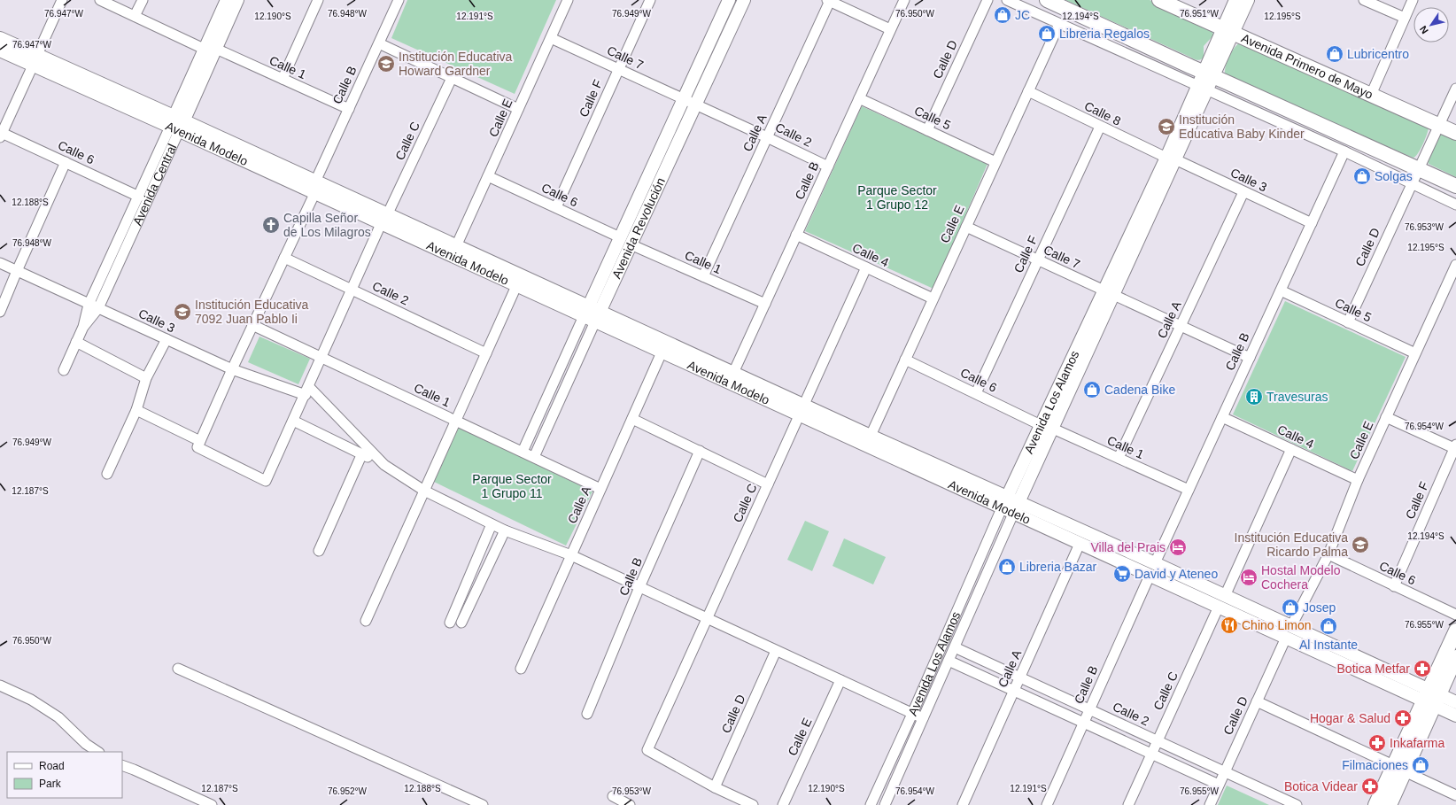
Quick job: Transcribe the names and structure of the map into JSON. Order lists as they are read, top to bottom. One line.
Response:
{"streets":{"main road":["Avenida Primero de Mayo"],"street":["Calle 7","Calle D","Calle 1","Calle B","Calle F","Calle 8","Calle E","Calle 5","Calle A","Calle 2","Calle C","Avenida Modelo","Calle 6","Calle 3","Avenida Central","Avenida Revolución","Calle 4","Avenida Los Alamos"]},"crossings":[["Calle 7","Calle F"],["Calle 7","Calle E"],["Calle 7","Calle 2"],["Calle 7","Avenida Revolución"],["Calle 7","Avenida Los Alamos"],["Calle D","Avenida Primero de Mayo"],["Calle D","Calle 5"],["Calle D","Calle 2"],["Calle D","Calle C"],["Calle D","Avenida Modelo"],["Avenida Primero de Mayo","Avenida Los Alamos"],["Calle 1","Calle B"],["Calle 1","Calle A"],["Calle 1","Calle C"],["Calle 1","Calle 6"],["Calle 1","Avenida Central"],["Calle 1","Avenida Revolución"],["Calle 1","Avenida Los Alamos"],["Calle B","Calle 5"],["Calle B","Calle 2"],["Calle B","Calle C"],["Calle B","Avenida Modelo"],["Calle B","Calle 3"],["Calle B","Calle 4"],["Calle F","Calle 8"],["Calle F","Calle 6"],["Calle 8","Calle E"],["Calle 8","Calle 3"],["Calle 8","Avenida Los Alamos"],["Calle E","Calle 5"],["Calle E","Avenida Modelo"],["Calle E","Calle 6"],["Calle E","Calle 4"],["Calle A","Calle 2"],["Calle A","Avenida Modelo"],["Calle A","Calle 3"],["Calle 2","Calle C"],["Calle 2","Avenida Revolución"],["Calle 2","Avenida Los Alamos"],["Calle C","Avenida Modelo"],["Calle C","Calle 3"],["Calle C","Calle 4"],["Avenida Modelo","Avenida Central"],["Avenida Modelo","Avenida Revolución"],["Avenida Modelo","Avenida Los Alamos"],["Calle 6","Avenida Central"],["Calle 6","Avenida Revolución"],["Calle 6","Avenida Los Alamos"],["Calle 3","Avenida Central"],["Calle 3","Avenida Los Alamos"]],"parks":["Parque Sector 1 Grupo 12","Parque Sector 1 Grupo 11"],"places":{"shop":["JC","Libreria Regalos","Lubricentro","Solgas","Cadena Bike","Libreria Bazar","Josep","Al Instante","Filmaciones"],"school or university":["Institución Educativa Howard Gardner","Institución Educativa Baby Kinder","Institución Educativa 7092 Juan Pablo Ii","Institución Educativa Ricardo Palma"],"church":["Capilla Señor de Los Milagros"],"building":["Travesuras"],"hotel":["Villa del Prais","Hostal Modelo Cochera"],"supermarket":["David y Ateneo"],"restaurant":["Chino Limon"],"pharmacy":["Botica Metfar","Hogar & Salud","Inkafarma","Botica Videar"]},"legend":["Road","Park"],"north":"bottom left","coordinates":["76.947°W","76.948°W","76.949°W","76.950°W","76.951°W","12.190°S","12.191°S","12.194°S","12.195°S","12.188°S","76.953°W","76.954°W","12.187°S","76.955°W","76.952°W"]}
